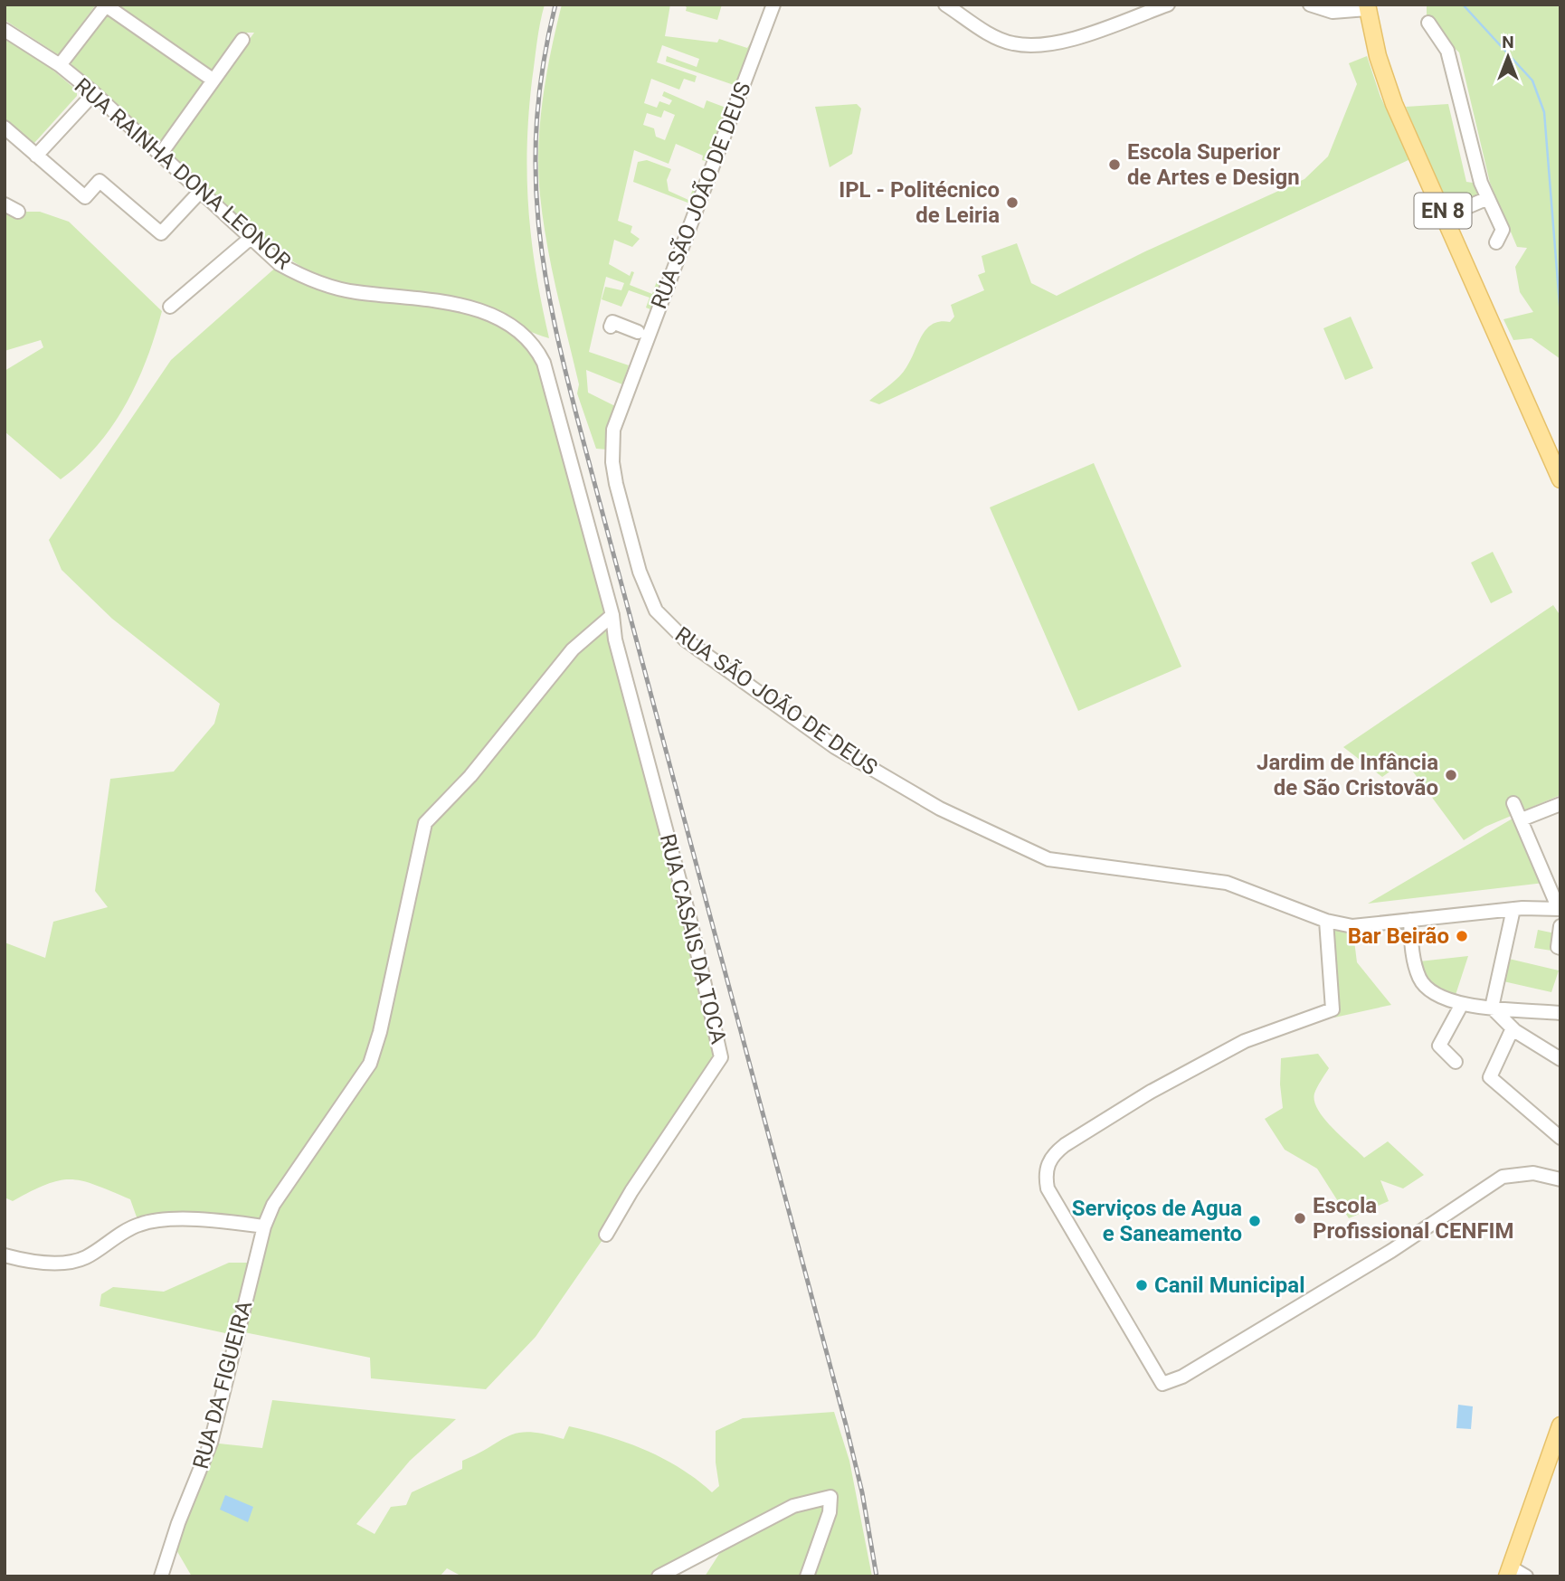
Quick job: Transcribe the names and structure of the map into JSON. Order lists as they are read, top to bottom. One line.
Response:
{"streets":{"main road":["EN 8"],"street":["RUA RAINHA DONA LEONOR","RUA SÃO JOÃO DE DEUS","RUA CASAIS DA TOCA","RUA DA FIGUEIRA"]},"crossings":[["RUA RAINHA DONA LEONOR","RUA CASAIS DA TOCA"],["RUA RAINHA DONA LEONOR","RUA DA FIGUEIRA"],["RUA CASAIS DA TOCA","RUA DA FIGUEIRA"]],"places":["Escola Superior de Artes e Design","IPL - Politécnico de Leiria","Jardim de Infância de São Cristovão","Bar Beirão","Escola Profissional CENFIM","Serviços de Agua e Saneamento","Canil Municipal"],"north":"top"}
